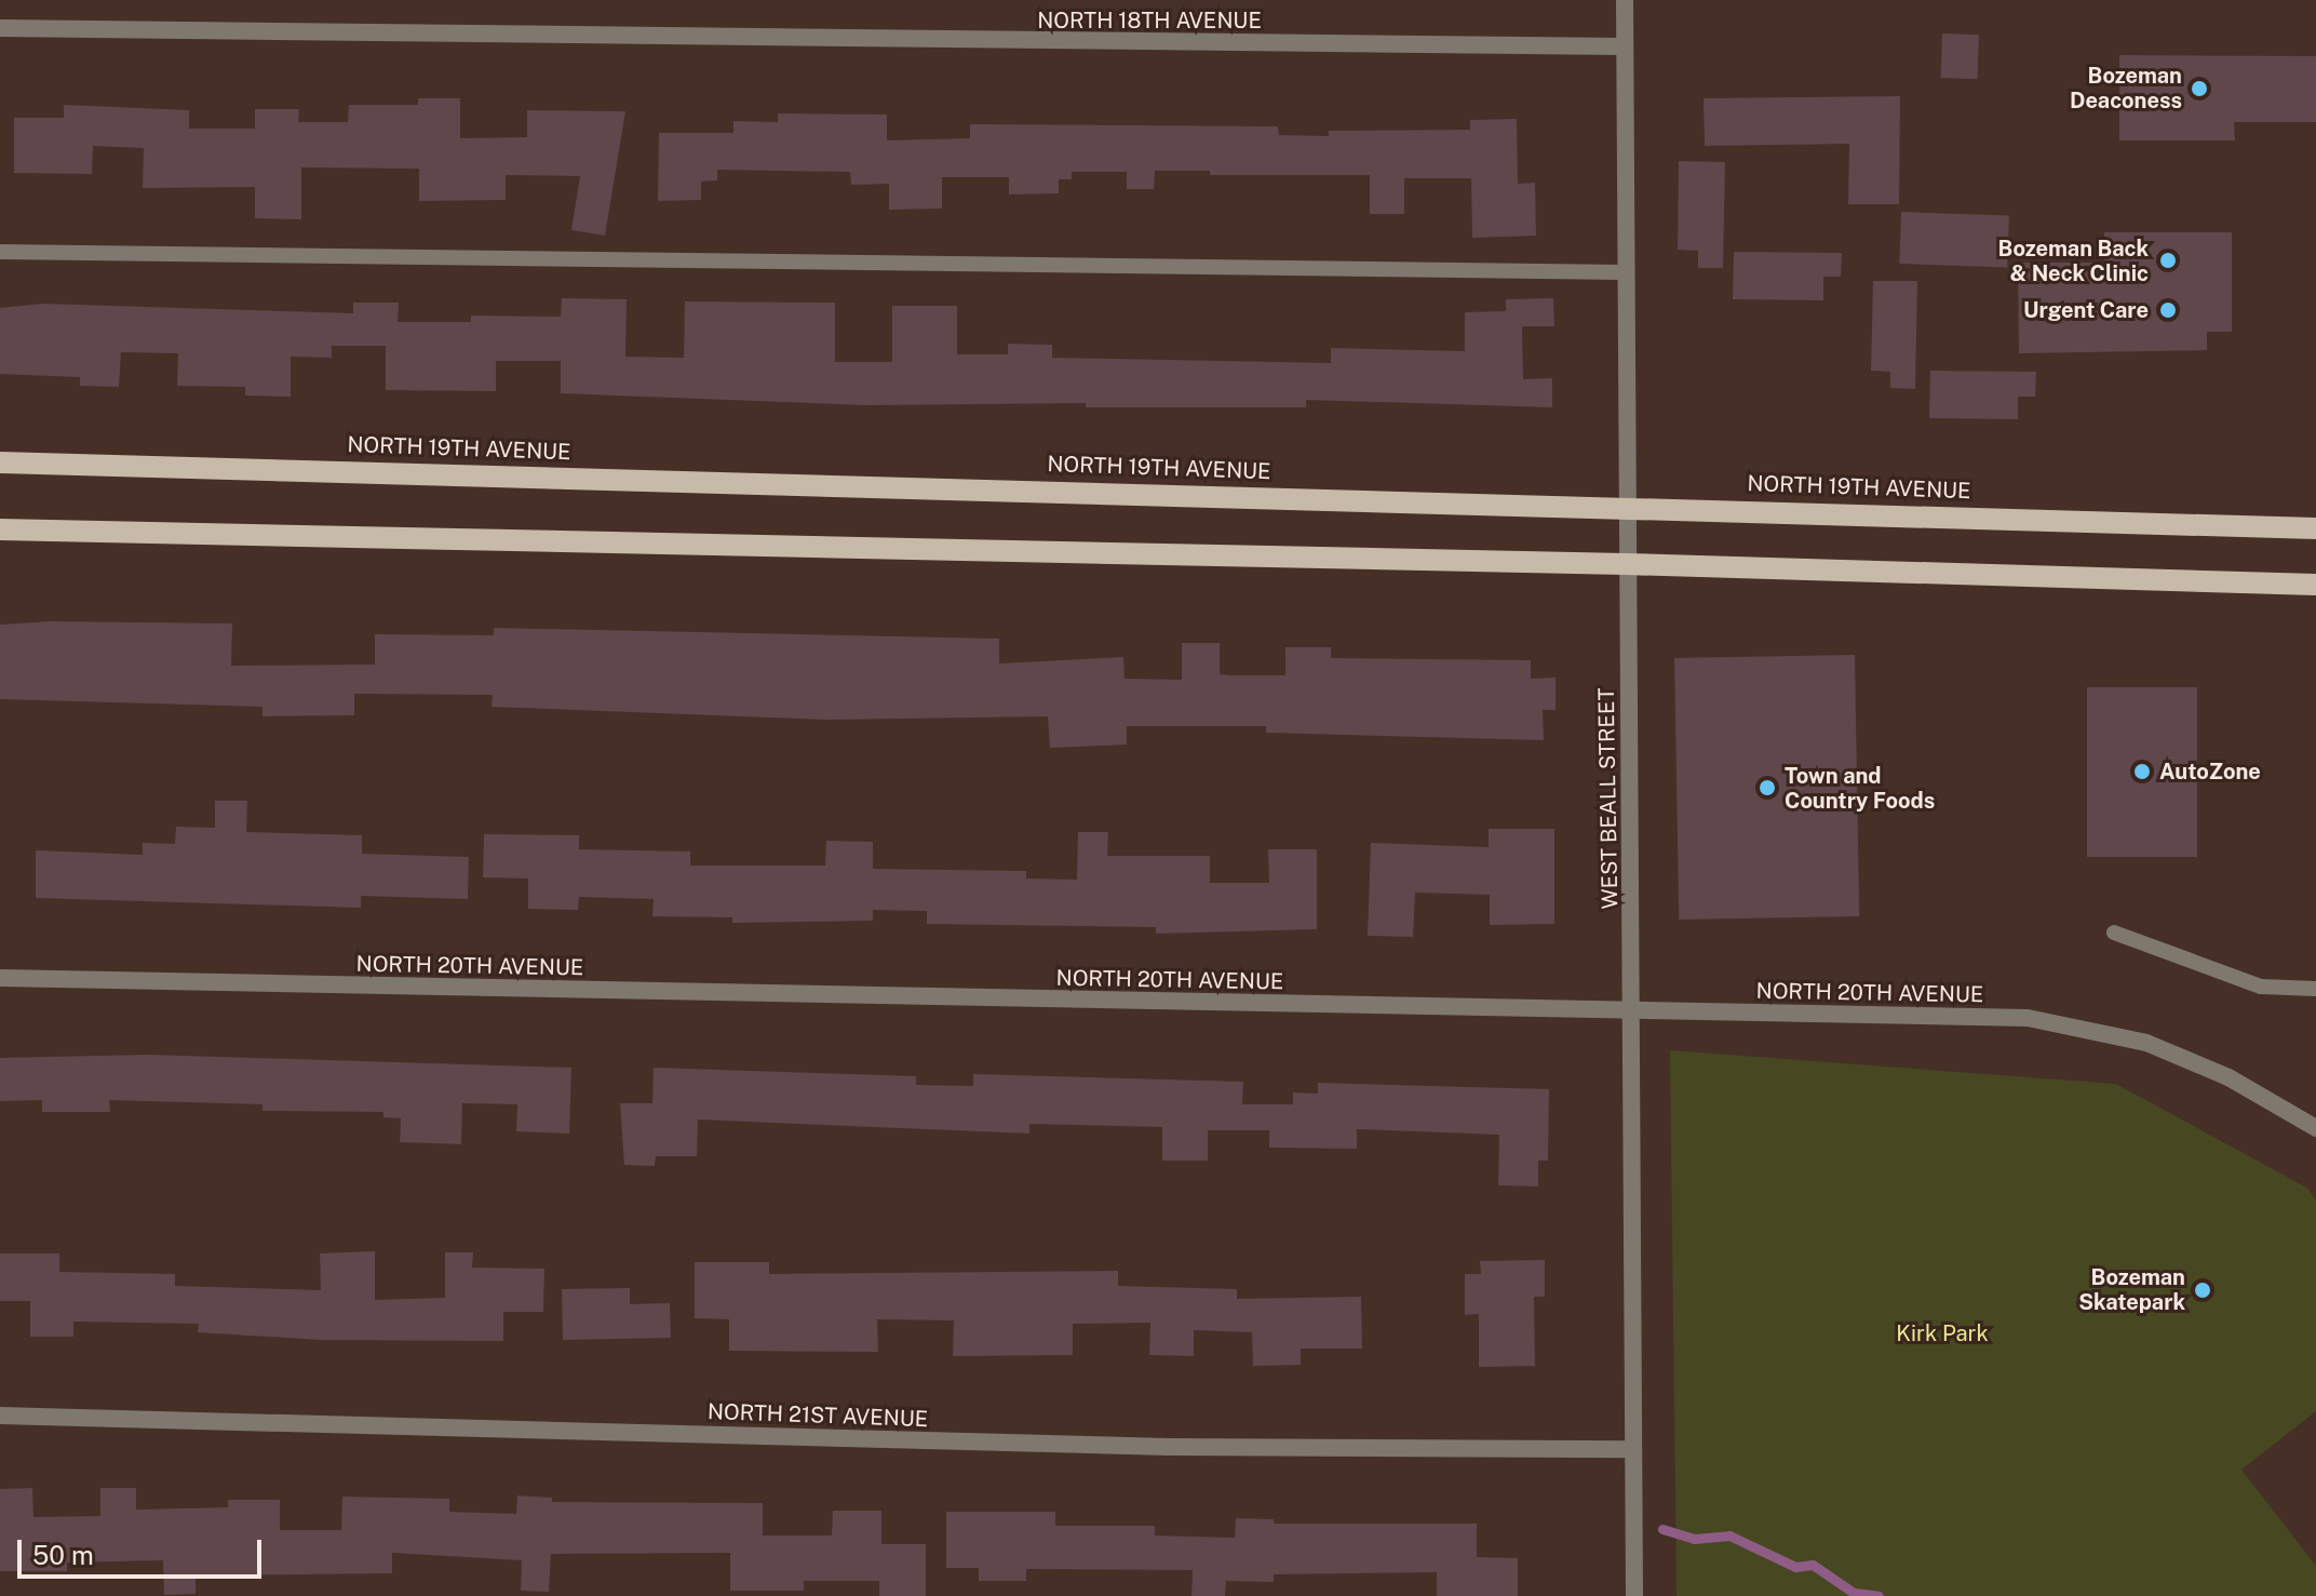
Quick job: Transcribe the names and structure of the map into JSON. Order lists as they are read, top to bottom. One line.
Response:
{"streets":{"main road":["NORTH 19TH AVENUE"],"street":["NORTH 18TH AVENUE","WEST BEALL STREET","NORTH 20TH AVENUE","NORTH 21ST AVENUE"]},"crossings":[["NORTH 18TH AVENUE","WEST BEALL STREET"],["NORTH 19TH AVENUE","WEST BEALL STREET"],["WEST BEALL STREET","NORTH 20TH AVENUE"],["WEST BEALL STREET","NORTH 21ST AVENUE"]],"parks":["Kirk Park"],"places":["Bozeman Deaconess","Bozeman Back & Neck Clinic","Urgent Care","AutoZone","Town and Country Foods","Bozeman Skatepark"],"scale_bar":"50 m"}
